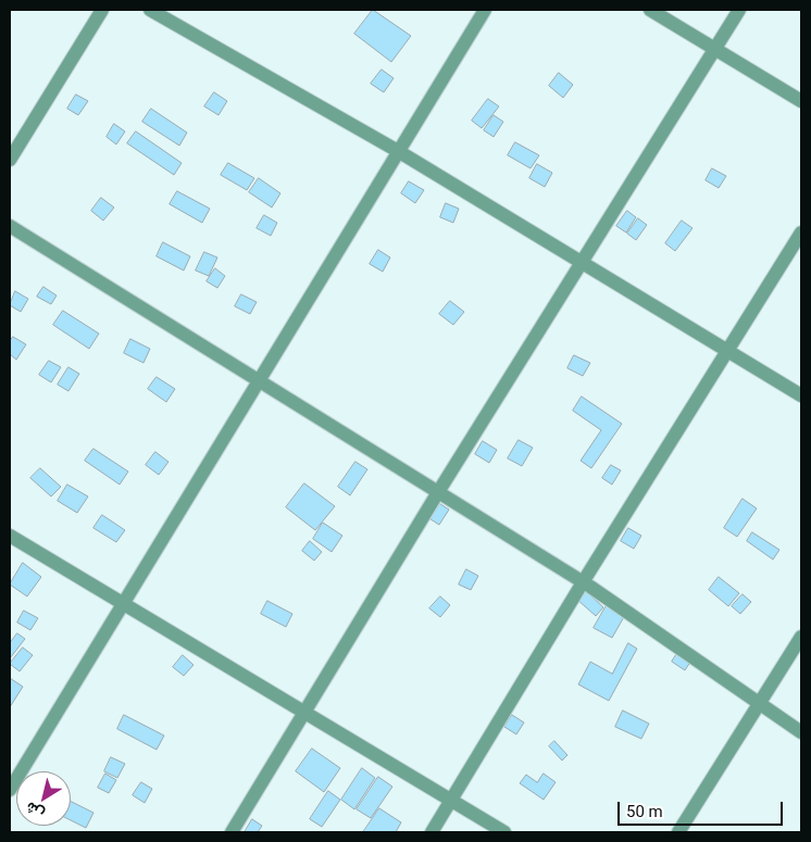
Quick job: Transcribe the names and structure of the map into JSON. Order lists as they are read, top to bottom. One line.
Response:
{"scale_bar":"50 m","north":"bottom left"}
